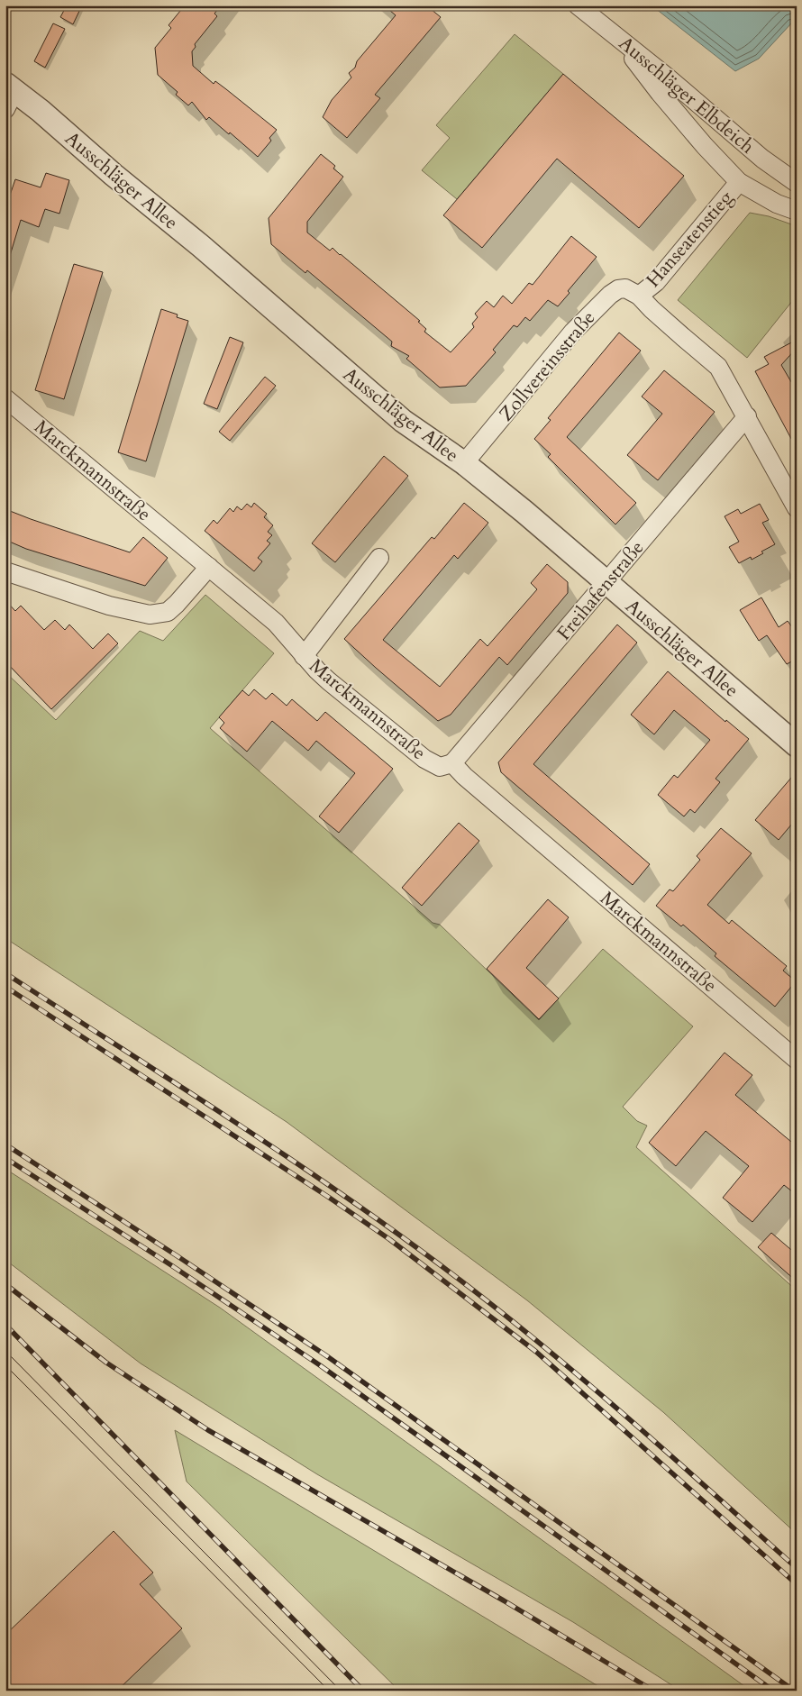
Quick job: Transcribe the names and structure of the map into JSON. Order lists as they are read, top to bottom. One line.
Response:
{"streets":{"street":["Ausschläger Elbdeich","Ausschläger Allee","Hanseatenstieg","Zollvereinsstraße","Marckmannstraße","Freihafenstraße"]},"crossings":[["Ausschläger Elbdeich","Hanseatenstieg"],["Ausschläger Allee","Zollvereinsstraße"],["Ausschläger Allee","Freihafenstraße"],["Hanseatenstieg","Zollvereinsstraße"],["Marckmannstraße","Freihafenstraße"]]}
